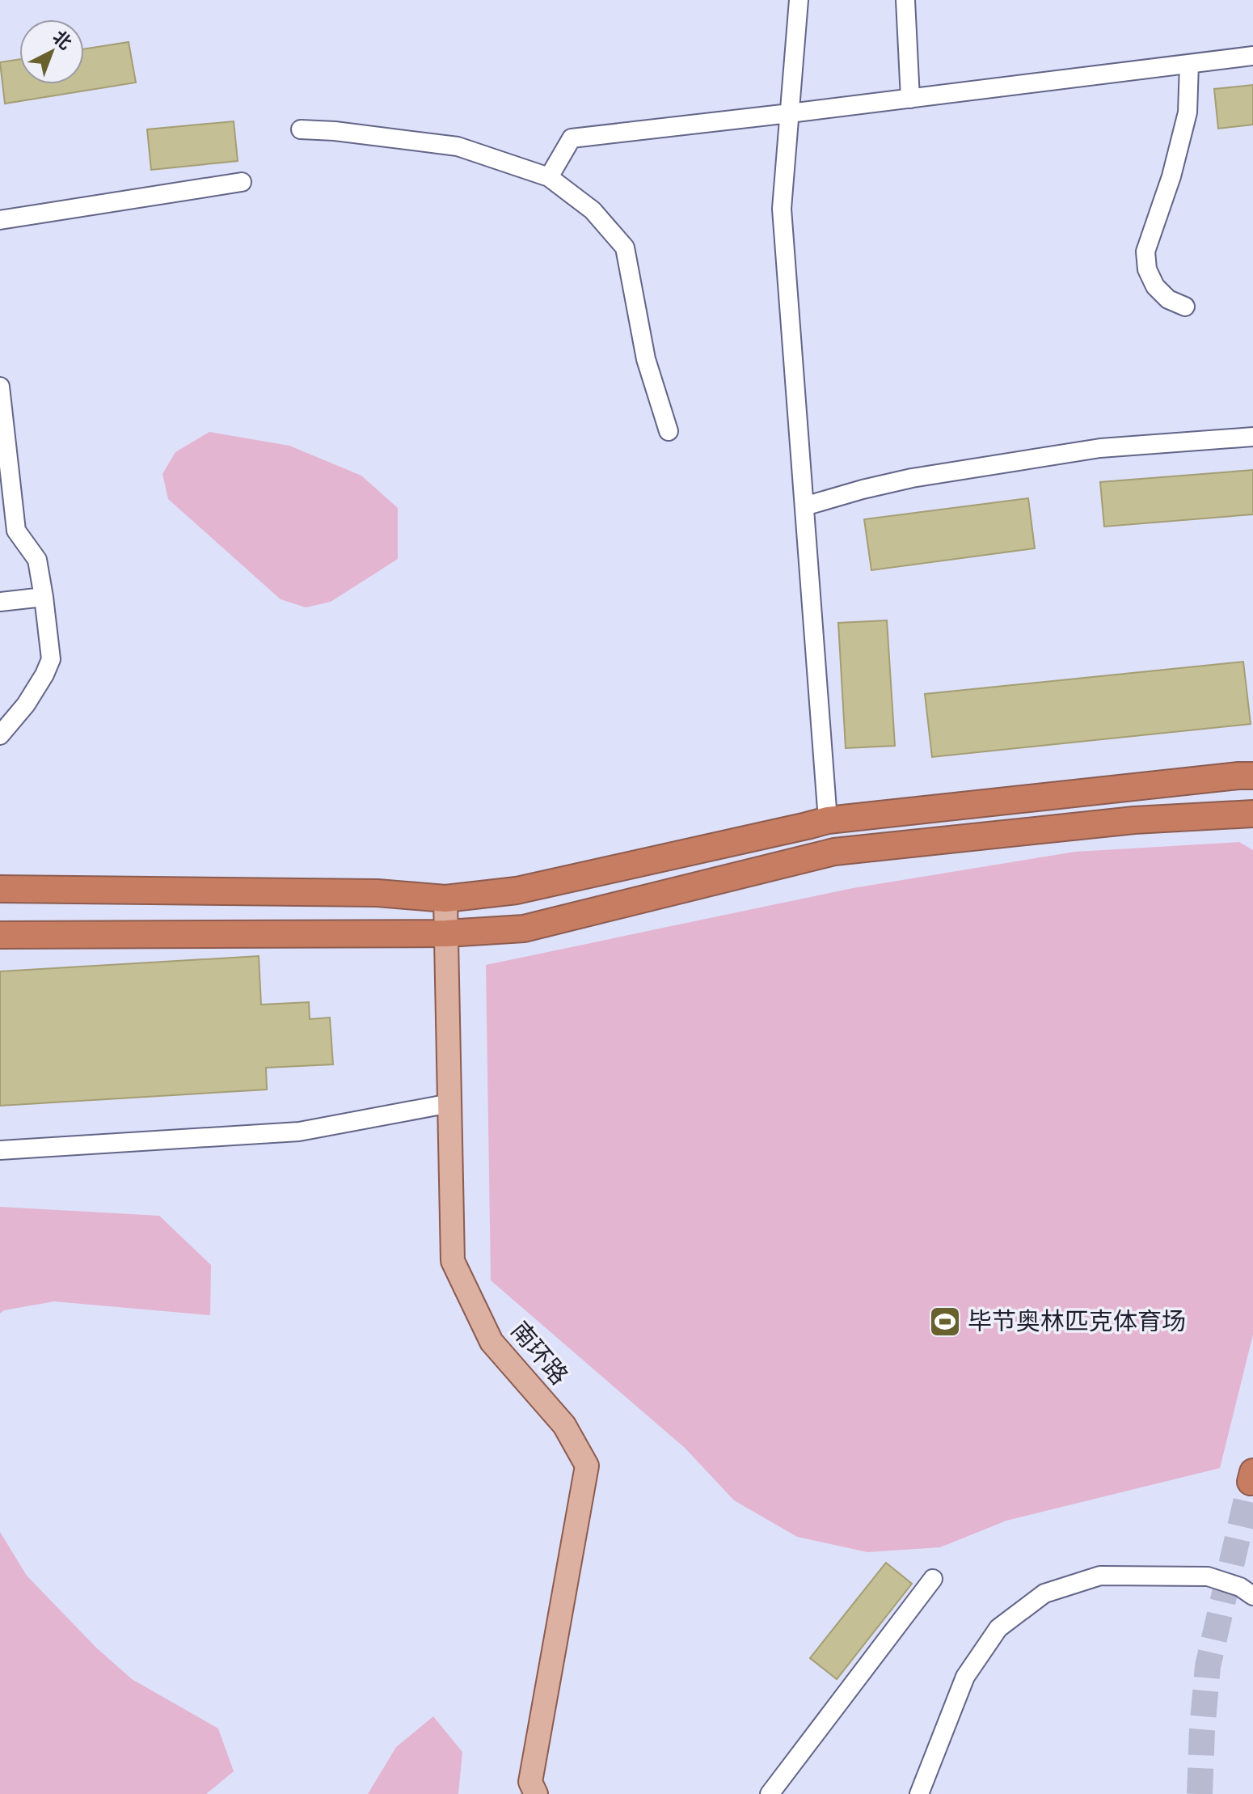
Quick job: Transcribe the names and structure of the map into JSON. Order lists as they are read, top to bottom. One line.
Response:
{"streets":{"main road":["南环路"]},"places":{"sports":["毕节奥林匹克体育场"]},"north":"top right"}
